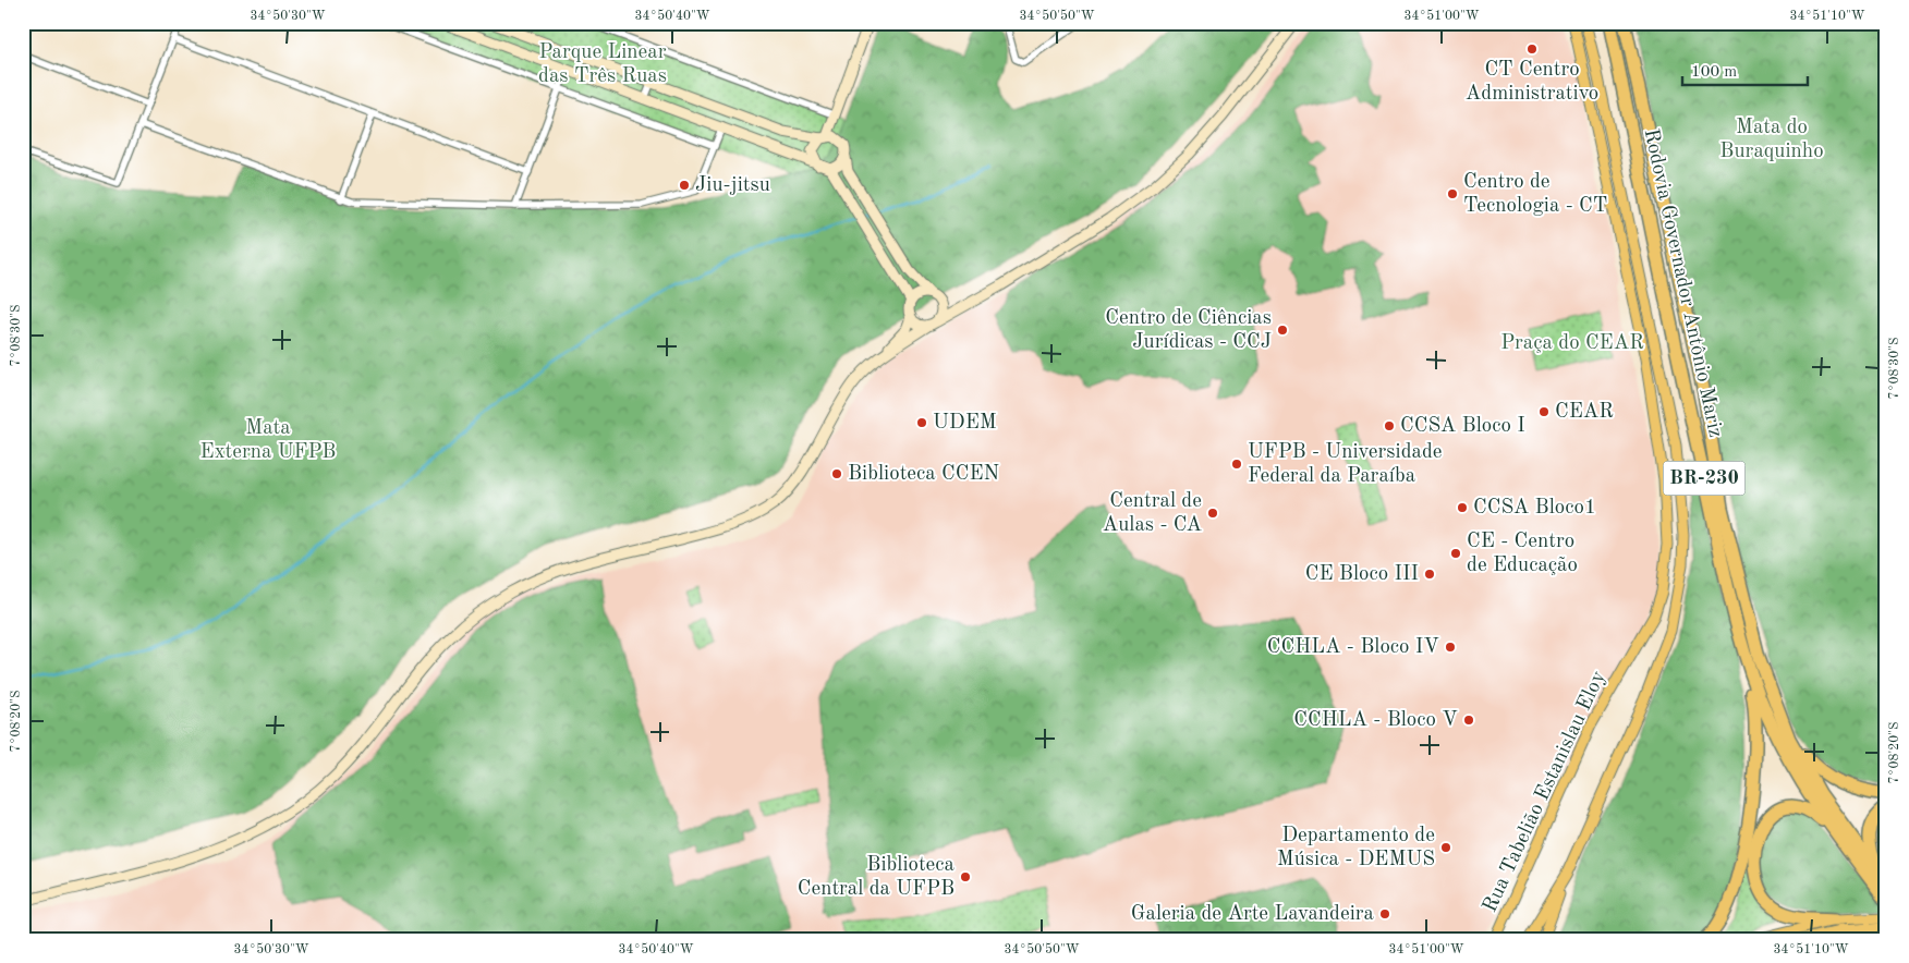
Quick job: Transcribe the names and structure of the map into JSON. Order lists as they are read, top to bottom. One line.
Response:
{"streets":{"highway":["Rodovia Governador Antônio Mariz","BR-230"],"main road":["Rua Tabelião Estanislau Eloy"]},"parks":["Parque Linear das Três Ruas","Mata do Buraquinho","Praça do CEAR","Mata Externa UFPB"],"places":["CT Centro Administrativo","Jiu-jitsu","Centro de Tecnologia - CT","Centro de Ciências Jurídicas - CCJ","CEAR","UDEM","CCSA Bloco I","UFPB - Universidade Federal da Paraíba","Biblioteca CCEN","CCSA Bloco1","Central de Aulas - CA","CE - Centro de Educação","CE Bloco III","CCHLA - Bloco IV","CCHLA - Bloco V","Departamento de Música - DEMUS","Biblioteca Central da UFPB","Galeria de Arte Lavandeira"],"scale_bar":"100 m","coordinates":["34°50'30\"W","34°50'40\"W","34°50'50\"W","34°51'00\"W","34°51'10\"W","7°08'30\"S","7°08'20\"S"]}
